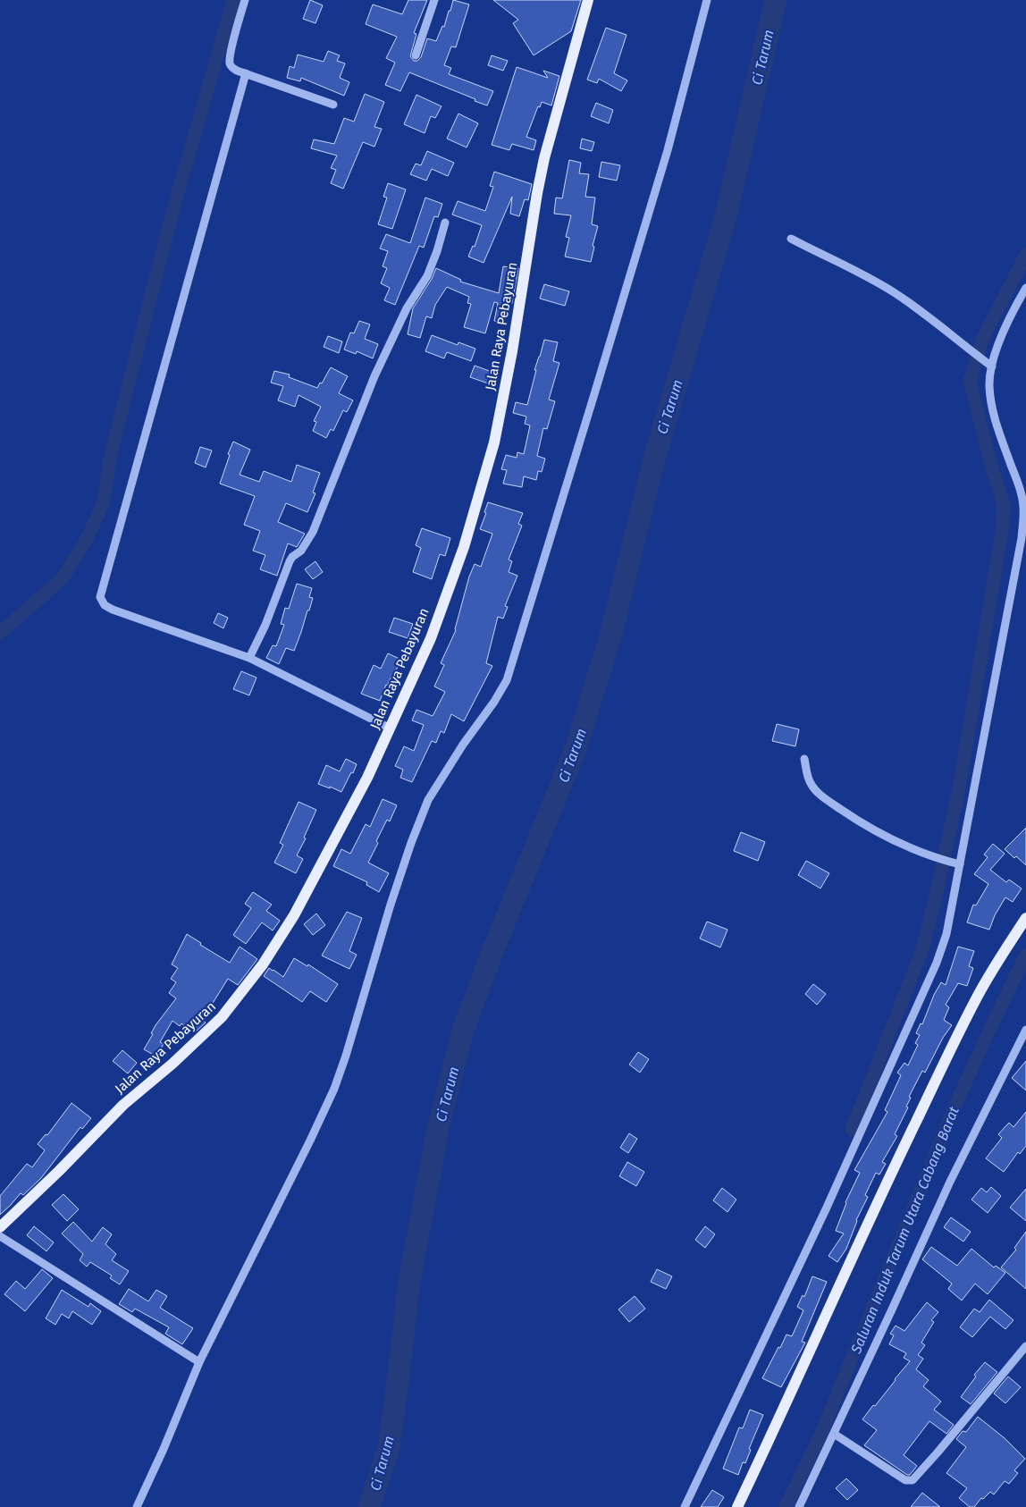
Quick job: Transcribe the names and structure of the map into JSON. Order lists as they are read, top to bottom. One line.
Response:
{"streets":{"main road":["Jalan Raya Pebayuran"]},"water":["Ci Tarum","Saluran Induk Tarum Utara Cabang Barat"]}
